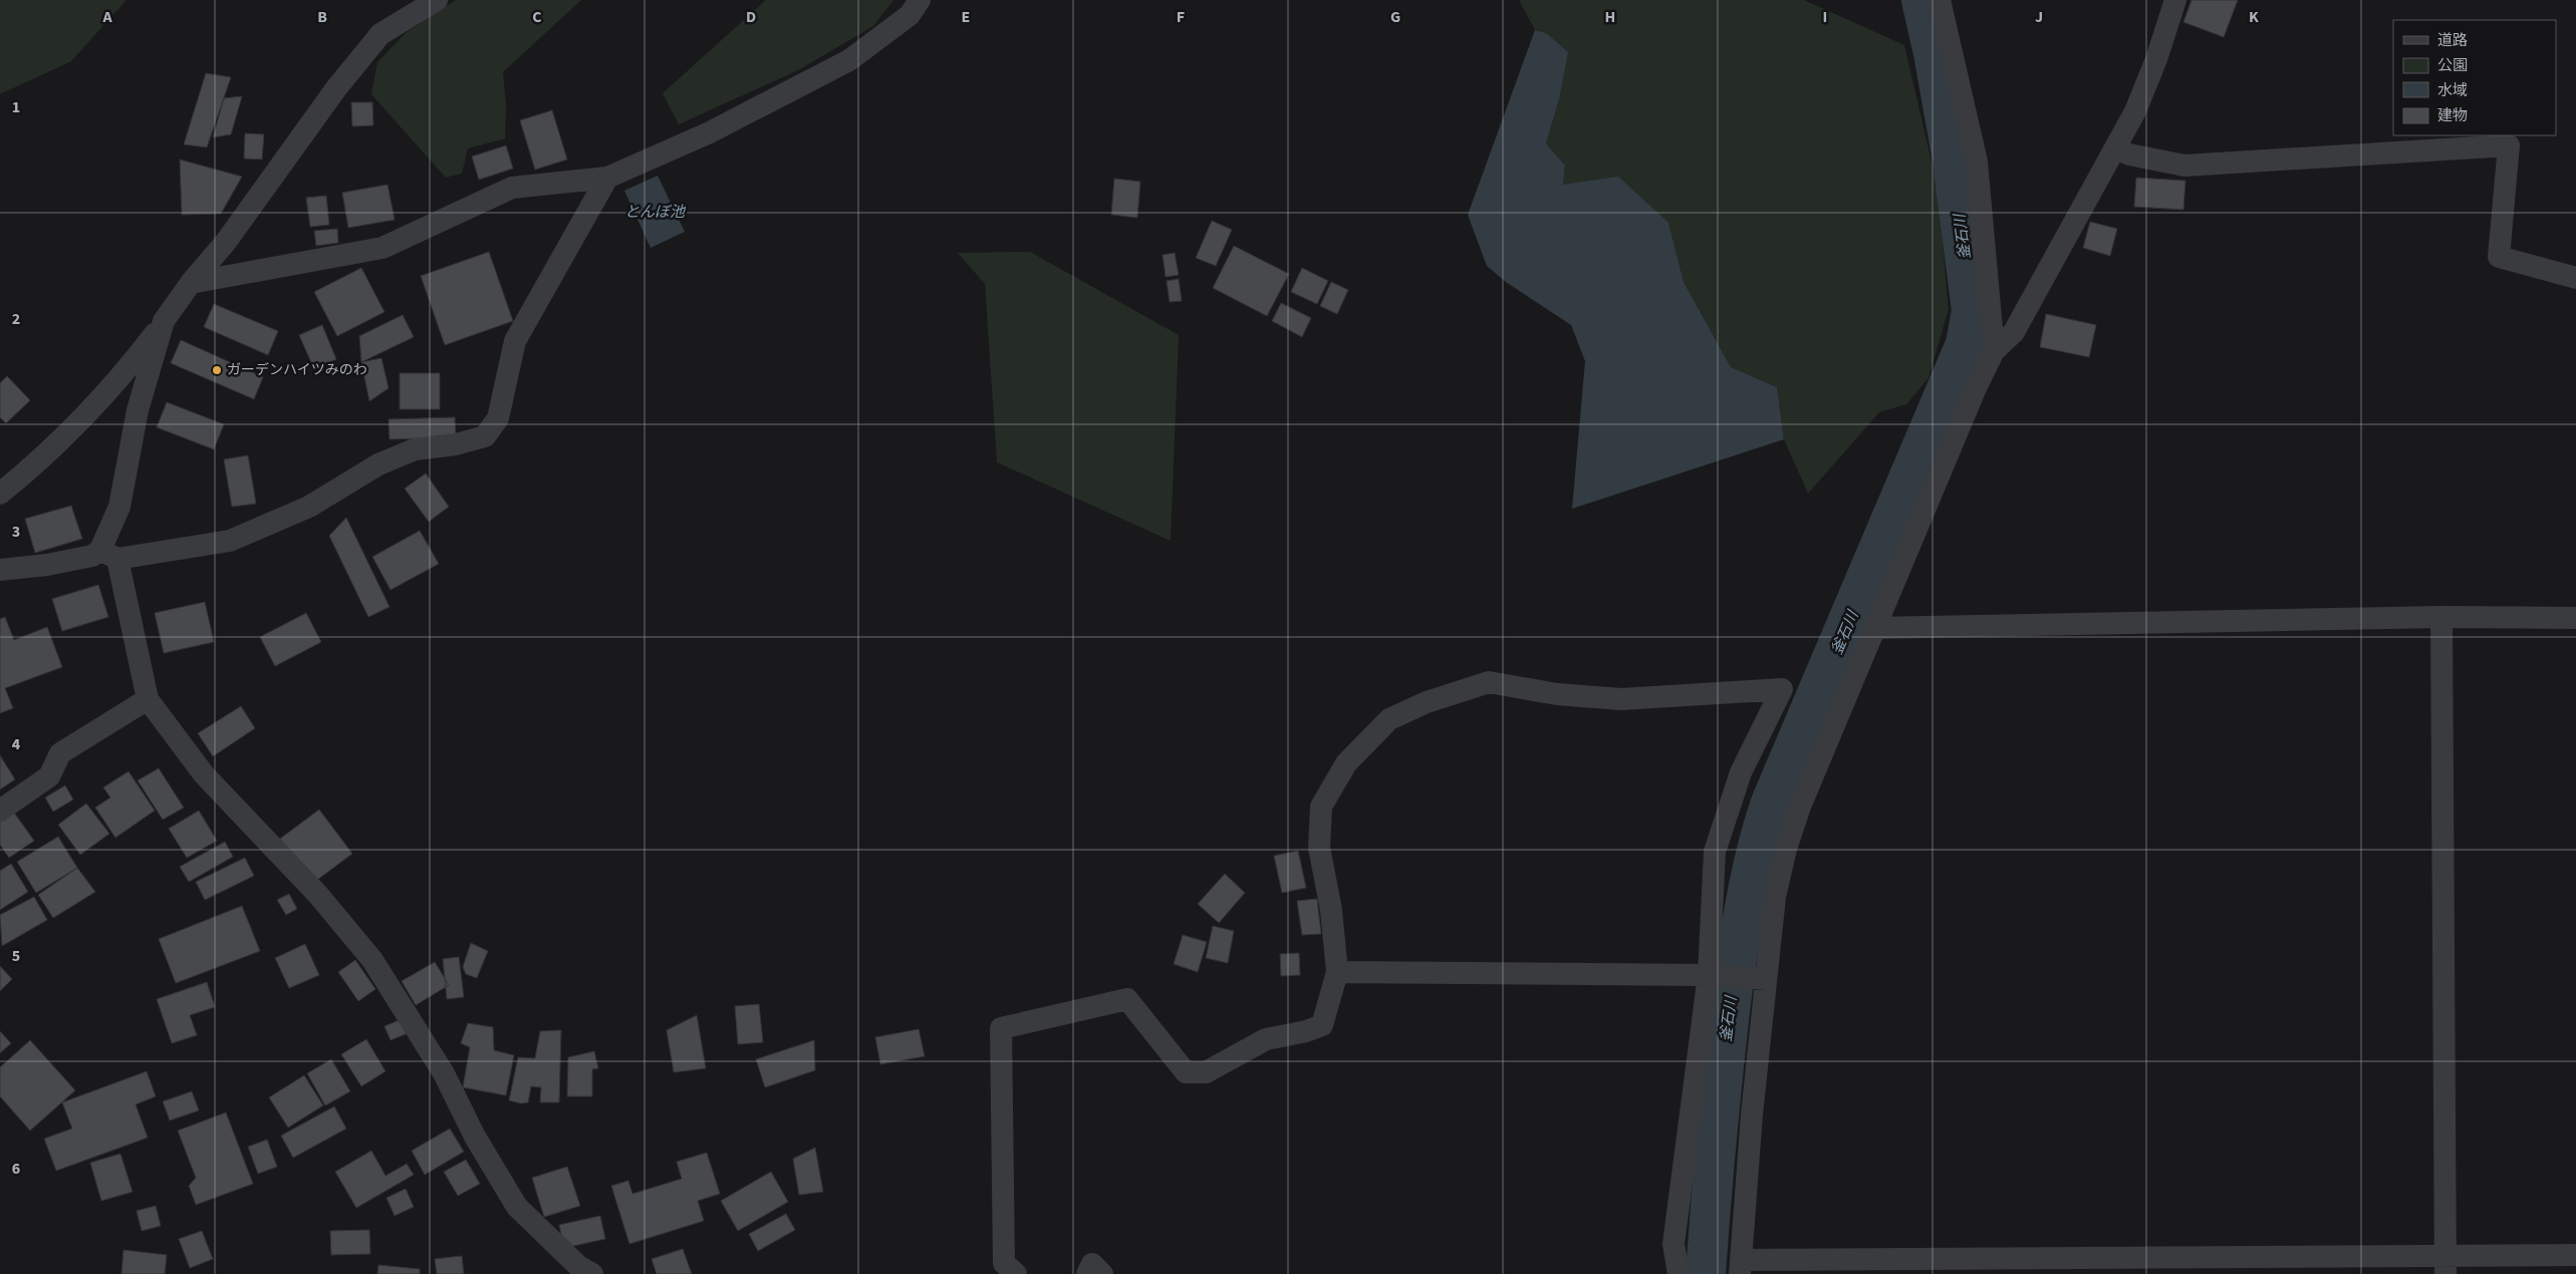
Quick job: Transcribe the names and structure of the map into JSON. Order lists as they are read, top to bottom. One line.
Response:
{"water":["とんぼ池","釜石川"],"places":["ガーデンハイツみのわ"],"legend":["道路","公園","水域","建物"],"grid":{"columns":["A","B","C","D","E","F","G","H","I","J","K"],"rows":["1","2","3","4","5","6"]}}
